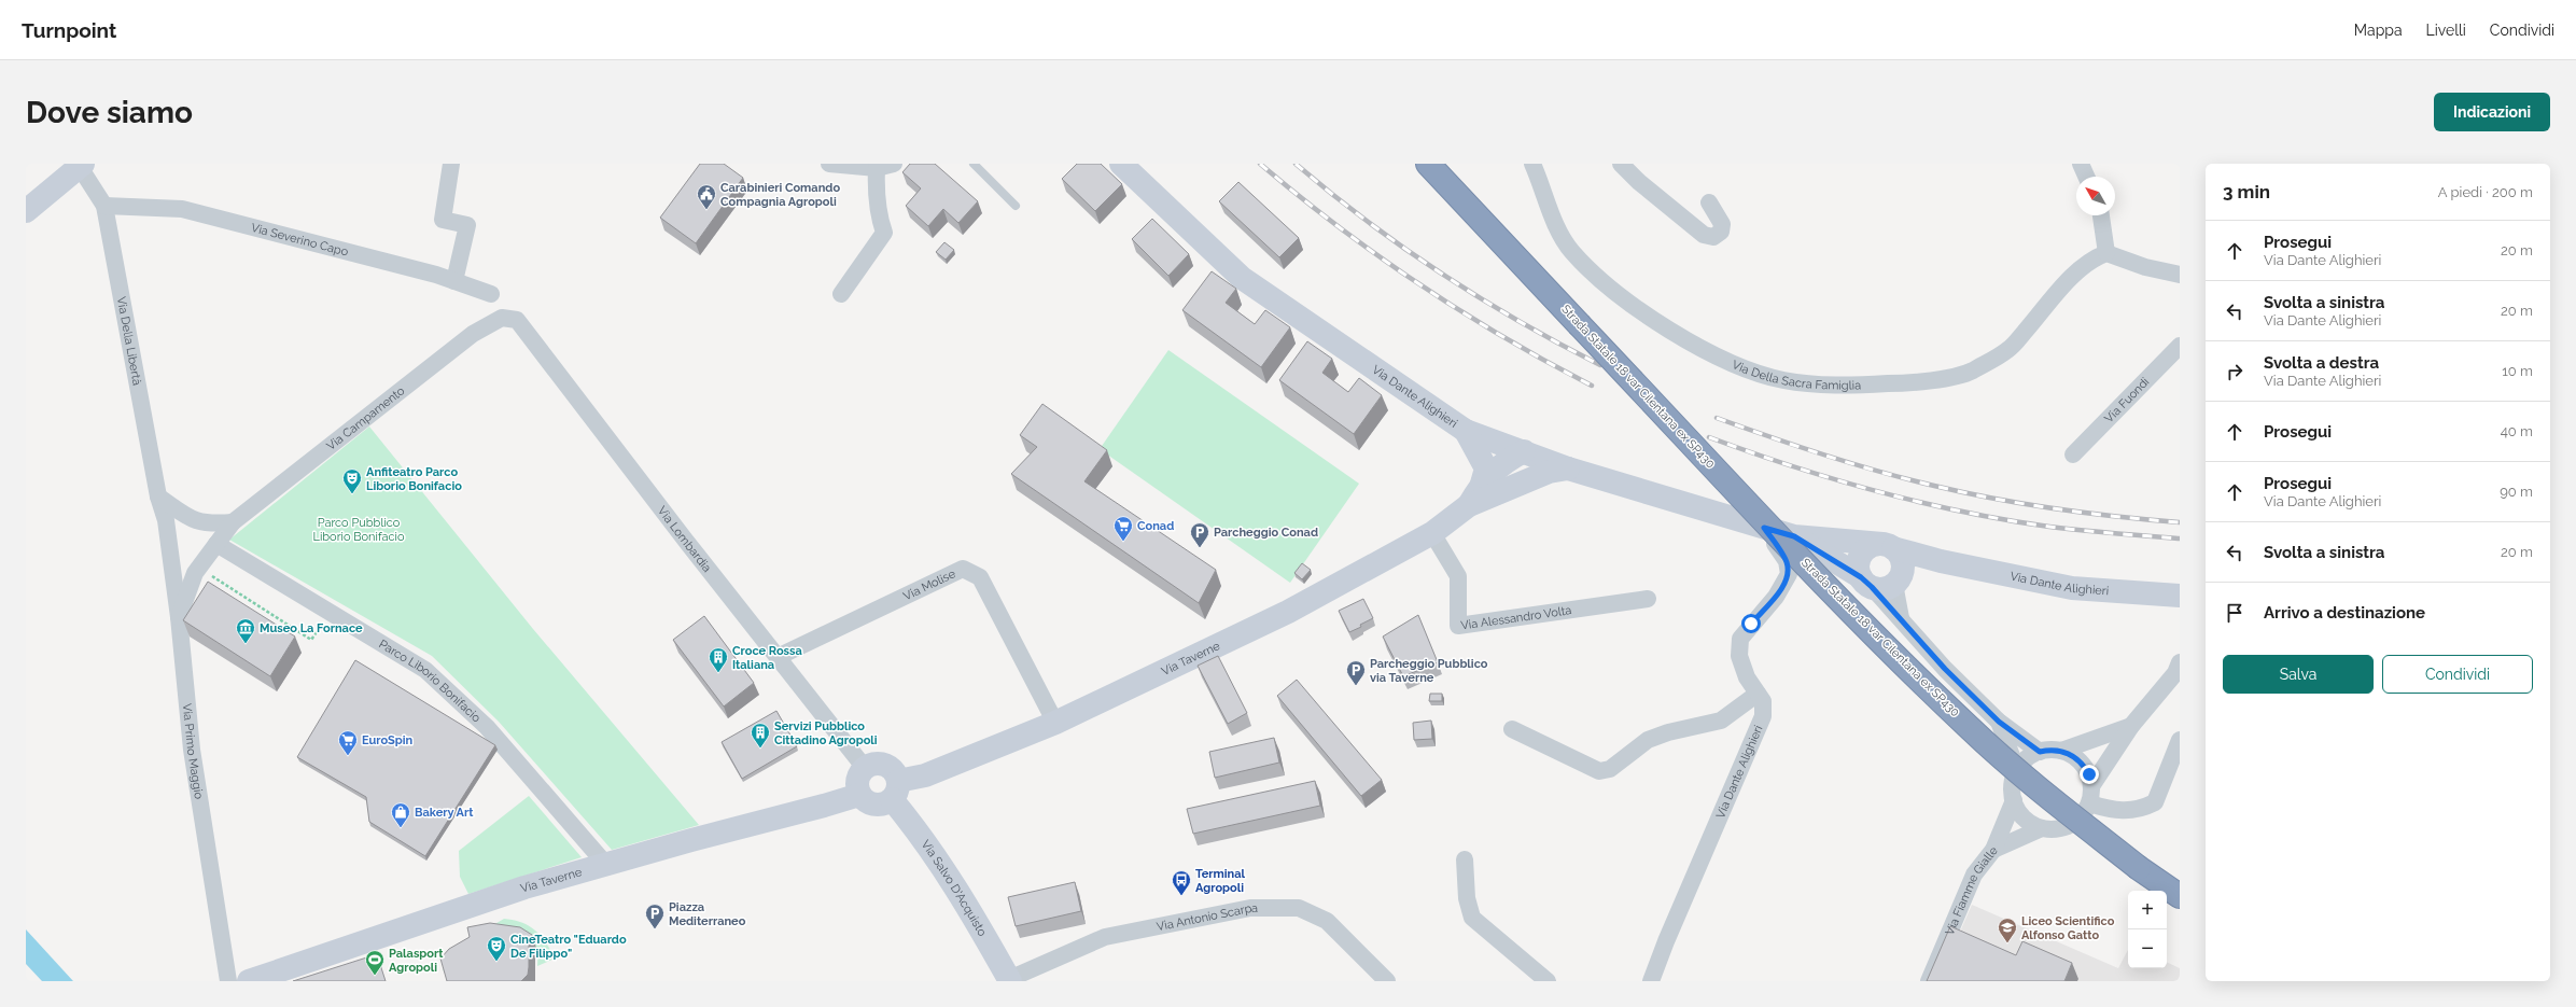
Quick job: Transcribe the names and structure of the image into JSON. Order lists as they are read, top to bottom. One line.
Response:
{"streets":{"highway":["Strada Statale 18 var Cilentana ex SP430"],"street":["Via Severino Capo","Via Della Libertà","Via Della Sacra Famiglia","Via Dante Alighieri","Via Fuondi","Via Campamento","Via Lombardia","Via Molise","Via Alessandro Volta","Via Taverne","Parco Liborio Bonifacio","Via Primo Maggio","Via Salvo D'Acquisto","Via Fiamme Gialle","Via Antonio Scarpa"]},"crossings":[["Via Severino Capo","Via Della Libertà"],["Via Della Libertà","Via Primo Maggio"],["Via Dante Alighieri","Via Taverne"],["Via Campamento","Via Lombardia"],["Via Campamento","Parco Liborio Bonifacio"],["Via Campamento","Via Primo Maggio"],["Via Lombardia","Via Molise"],["Via Lombardia","Via Taverne"],["Via Lombardia","Via Salvo D'Acquisto"],["Via Molise","Via Taverne"],["Via Alessandro Volta","Via Taverne"],["Via Taverne","Parco Liborio Bonifacio"],["Via Taverne","Via Salvo D'Acquisto"],["Via Salvo D'Acquisto","Via Antonio Scarpa"]],"parks":["Parco Pubblico Liborio Bonifacio"],"places":{"public building":["Carabinieri Comando Compagnia Agropoli"],"theatre":["Anfiteatro Parco Liborio Bonifacio","CineTeatro \"Eduardo De Filippo\""],"supermarket":["Conad","EuroSpin"],"parking":["Parcheggio Conad","Parcheggio Pubblico via Taverne","Piazza Mediterraneo"],"museum":["Museo La Fornace"],"building":["Croce Rossa Italiana","Servizi Pubblico Cittadino Agropoli"],"shop":["Bakery Art"],"bus stop":["Terminal Agropoli"],"school or university":["Liceo Scientifico Alfonso Gatto"],"sports":["Palasport Agropoli"]},"north":"top left","page":{"header":"Turnpoint","nav":["Mappa","Livelli","Condividi"],"buttons":["Indicazioni",["Salva","Condividi"]],"title":"Dove siamo","heading":["3 min","A piedi · 200 m"],"list":[["Prosegui","Via Dante Alighieri","20 m"],["Svolta a sinistra","Via Dante Alighieri","20 m"],["Svolta a destra","Via Dante Alighieri","10 m"],["Prosegui","40 m"],["Prosegui","Via Dante Alighieri","90 m"],["Svolta a sinistra","20 m"],"Arrivo a destinazione"],"map_buttons":["+","−"]}}
